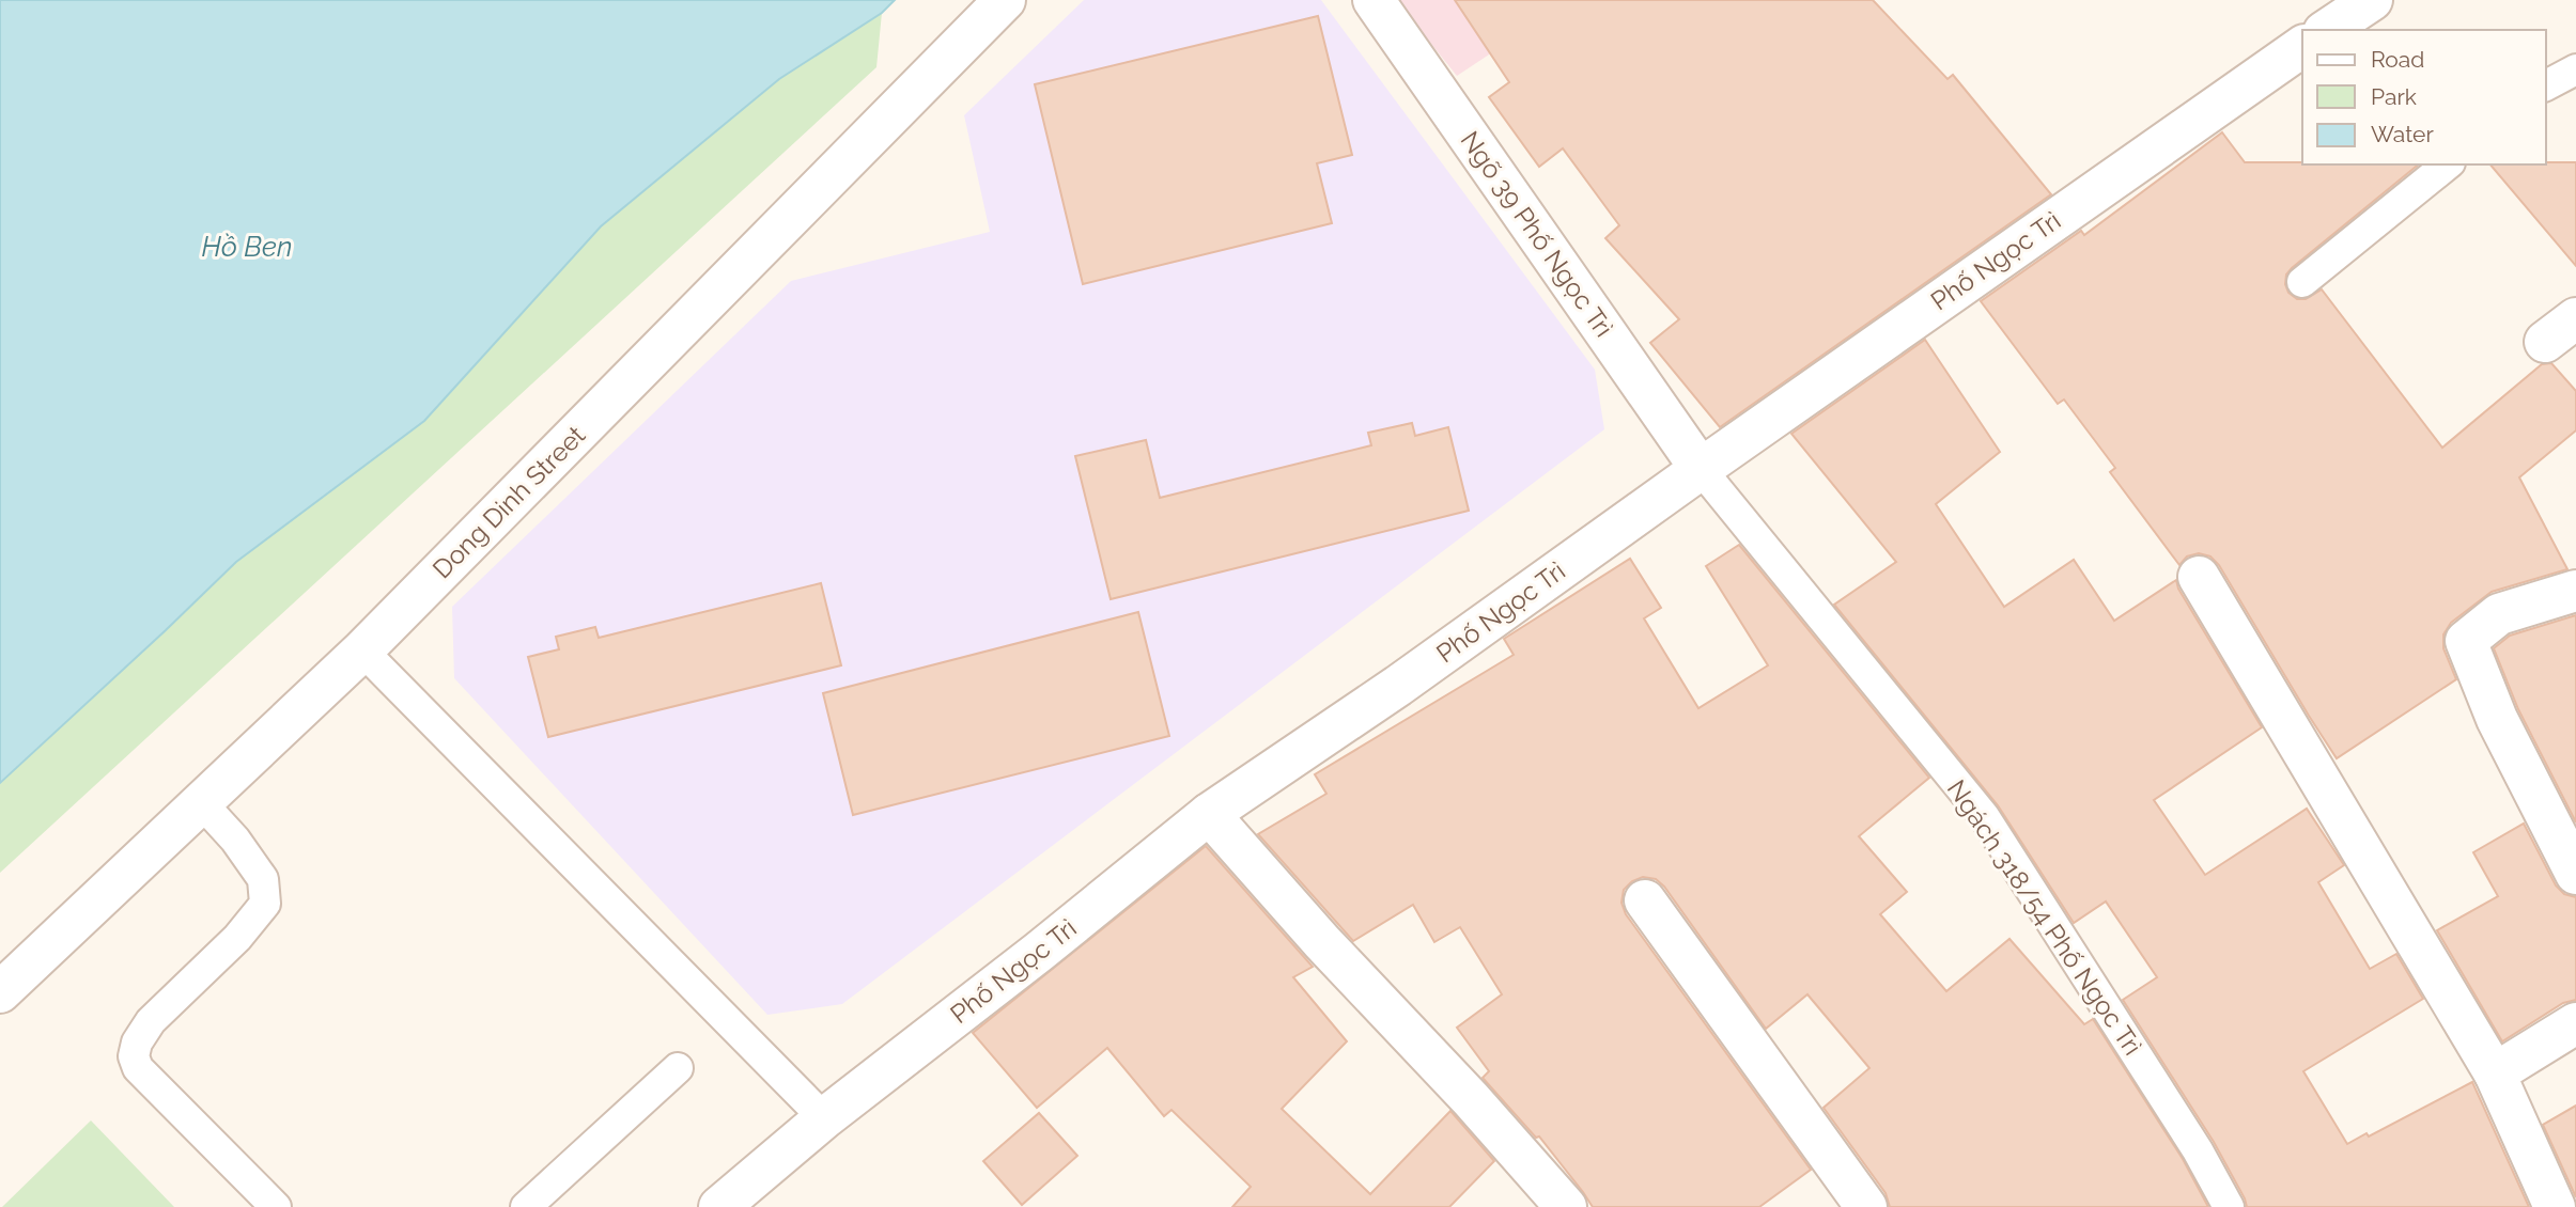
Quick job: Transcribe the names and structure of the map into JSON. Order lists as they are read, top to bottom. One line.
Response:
{"streets":{"street":["Ngõ 39 Phố Ngọc Trì","Phố Ngọc Trì","Dong Dinh Street"],"lane":["Ngách 318/54 Phố Ngọc Trì"]},"crossings":[["Ngõ 39 Phố Ngọc Trì","Phố Ngọc Trì"],["Ngõ 39 Phố Ngọc Trì","Ngách 318/54 Phố Ngọc Trì"],["Phố Ngọc Trì","Ngách 318/54 Phố Ngọc Trì"]],"water":["Hồ Ben"],"legend":["Road","Park","Water"]}
